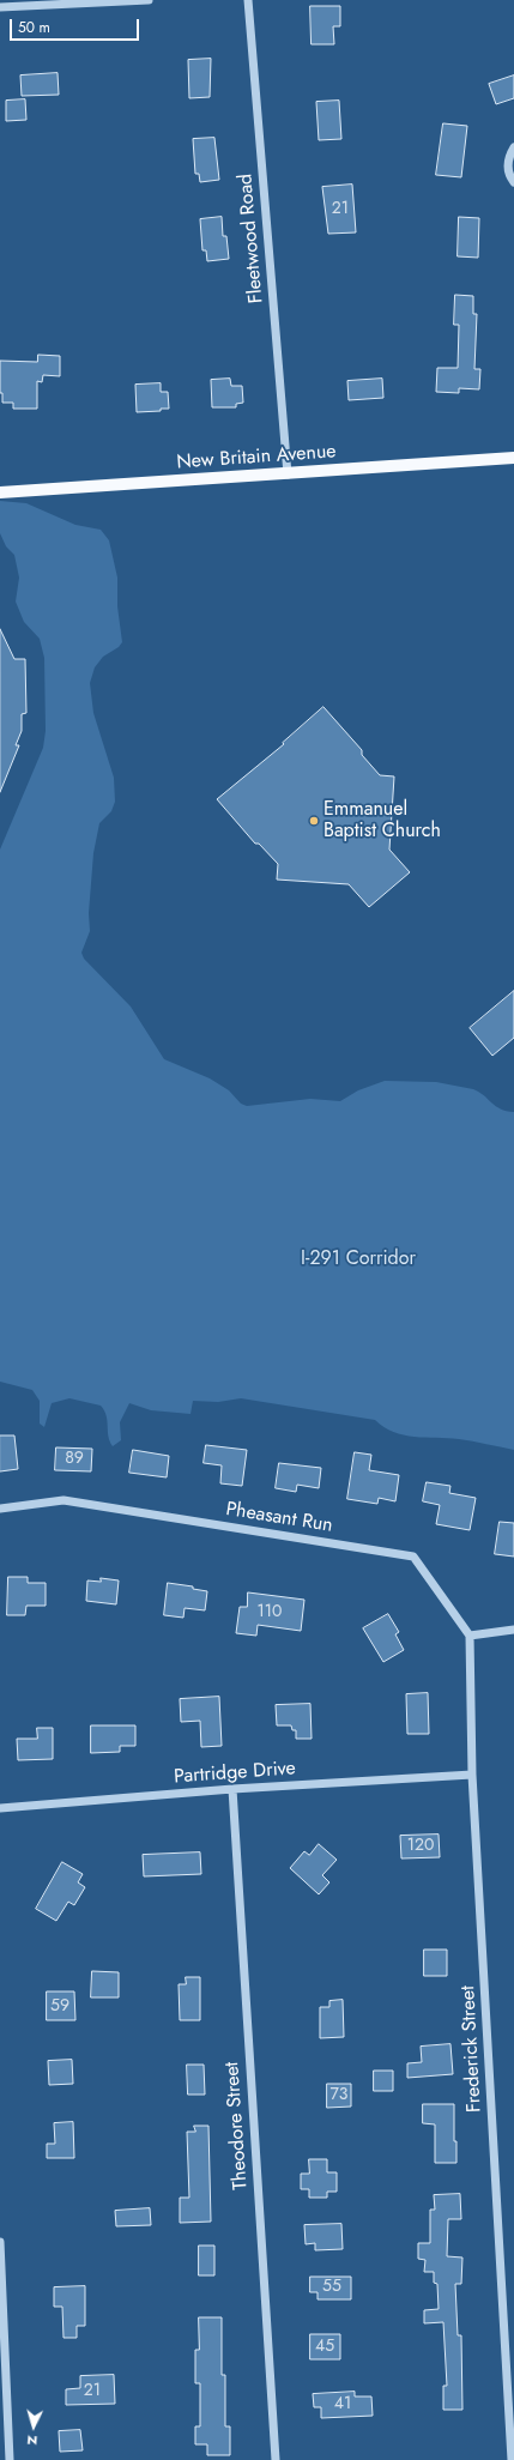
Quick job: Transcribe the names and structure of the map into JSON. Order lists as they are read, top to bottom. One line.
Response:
{"streets":{"main road":["New Britain Avenue"],"street":["Fleetwood Road","Pheasant Run","Partridge Drive","Frederick Street","Theodore Street"]},"crossings":[["Fleetwood Road","New Britain Avenue"],["Pheasant Run","Frederick Street"],["Partridge Drive","Frederick Street"],["Partridge Drive","Theodore Street"]],"parks":["I-291 Corridor"],"places":["Emmanuel Baptist Church"],"house_numbers":["21","89","110","120","59","73","55","45","21","41"],"scale_bar":"50 m","north":"bottom"}
